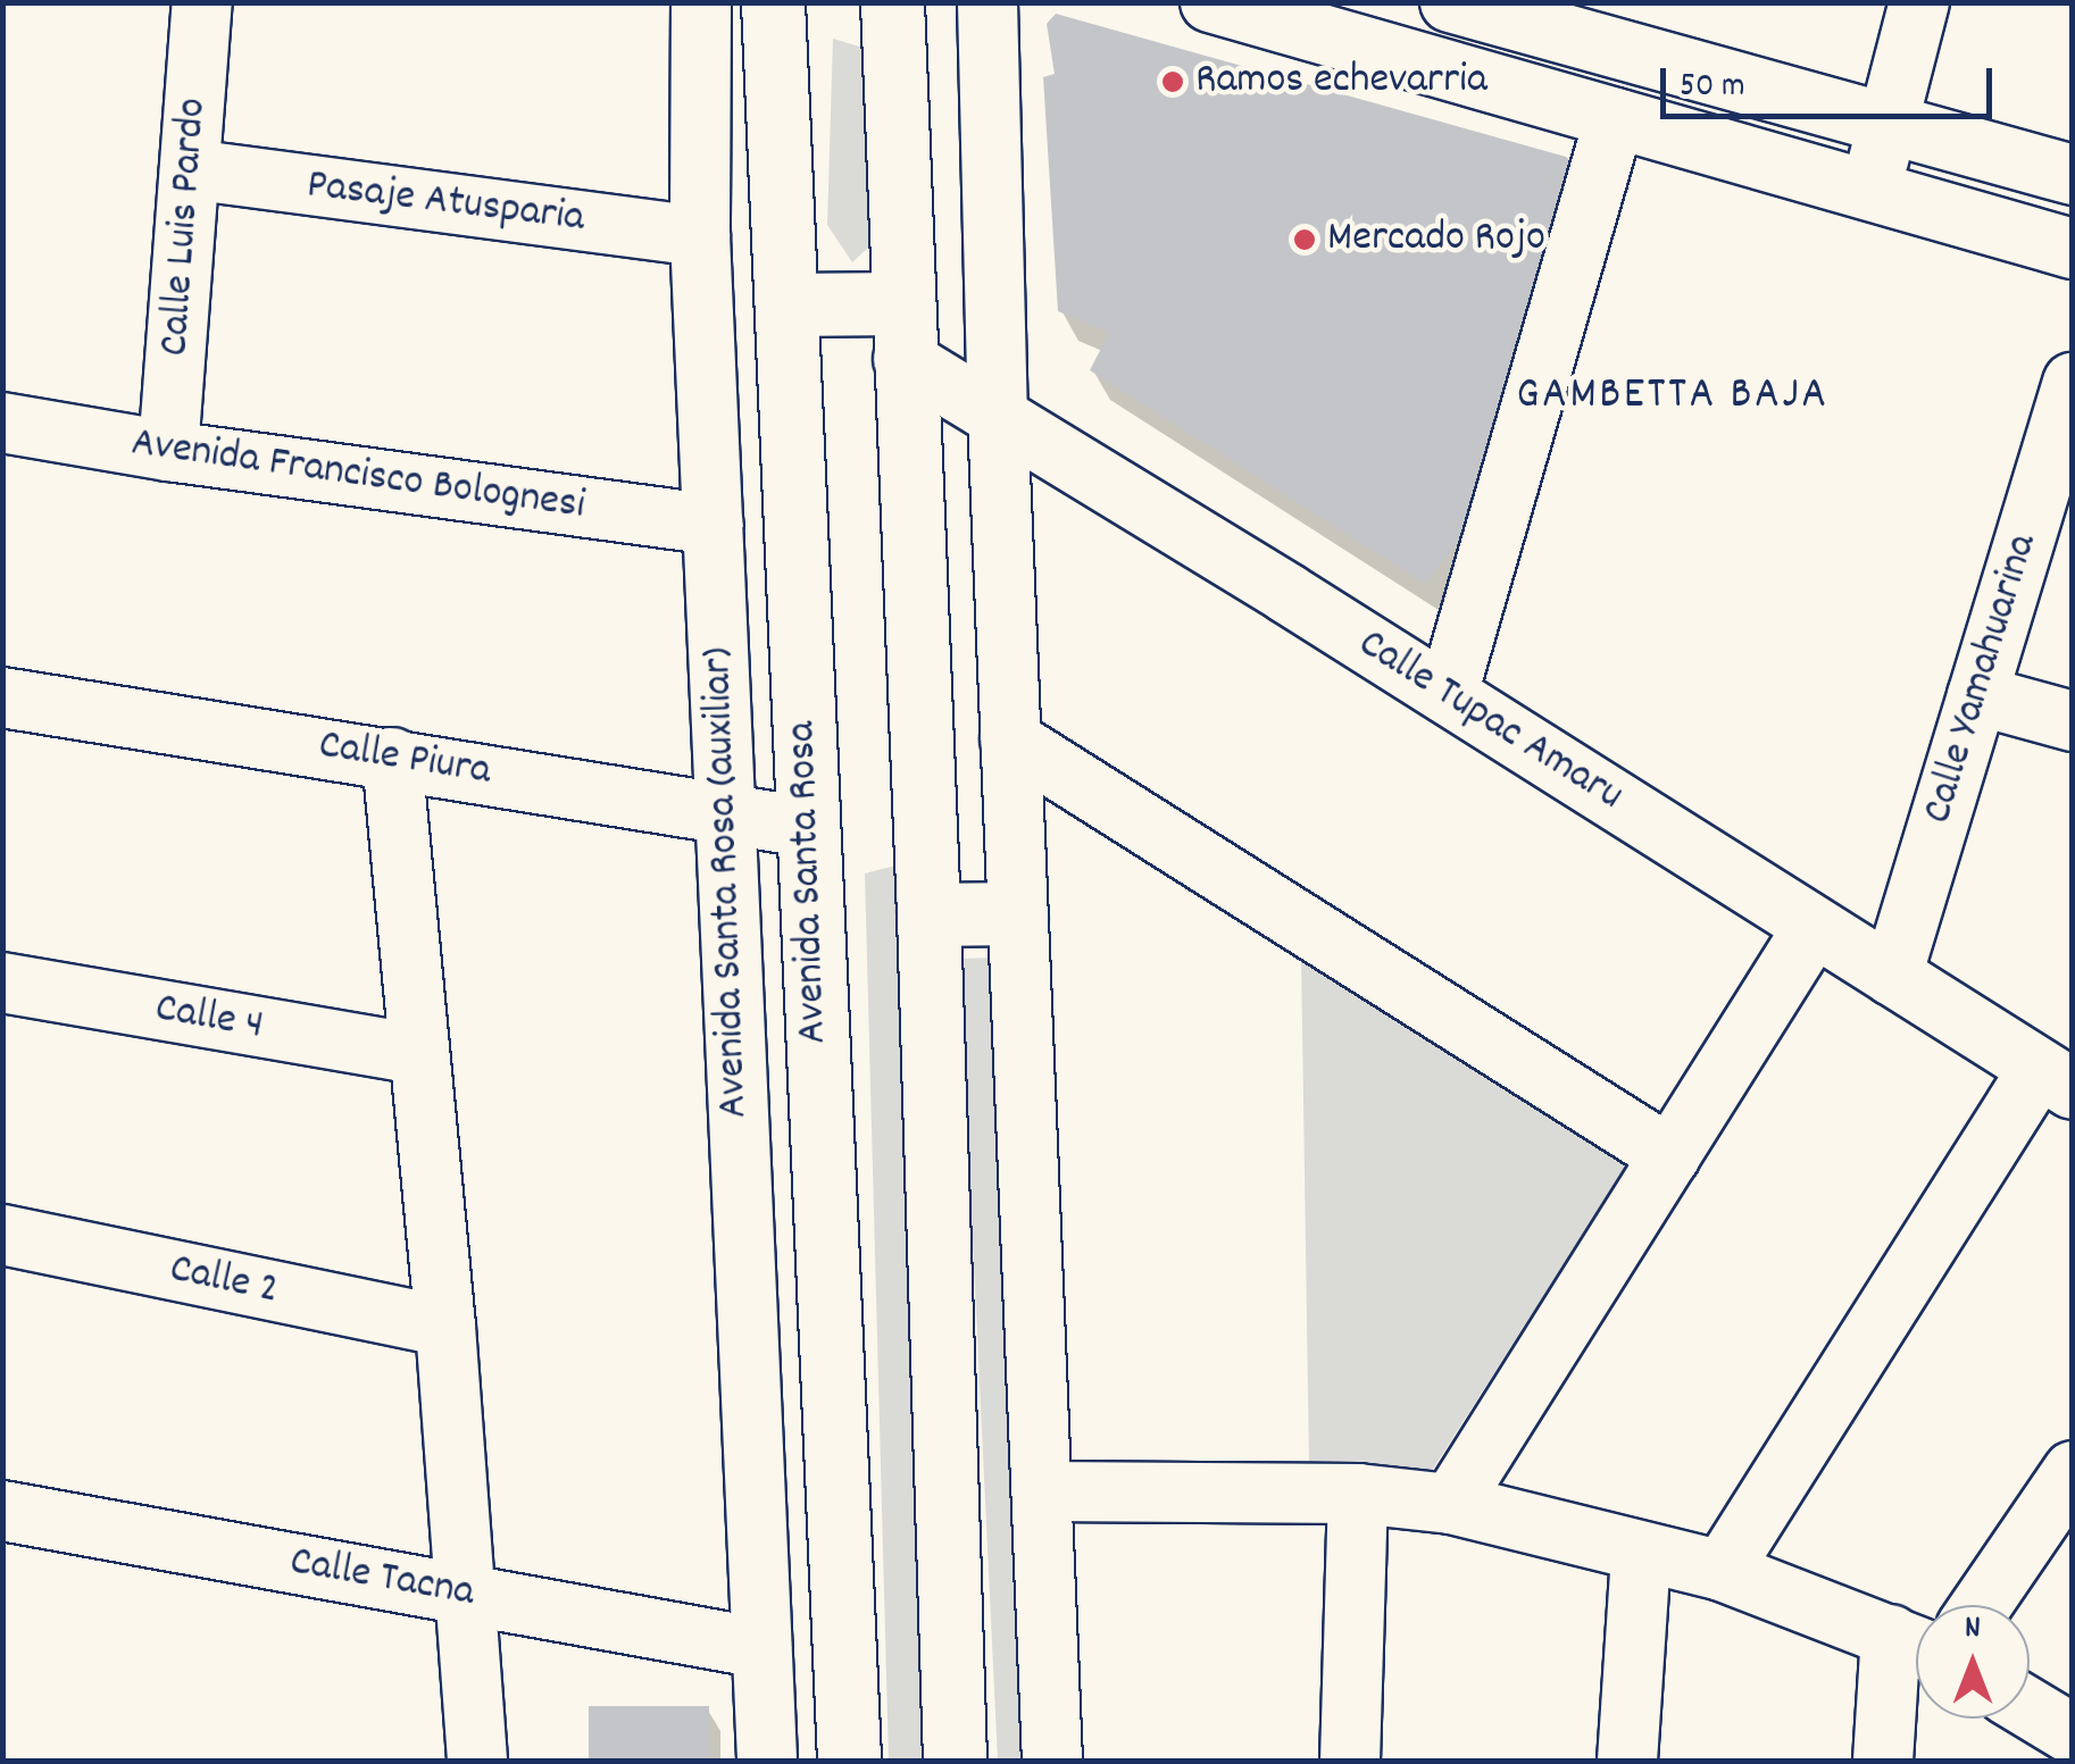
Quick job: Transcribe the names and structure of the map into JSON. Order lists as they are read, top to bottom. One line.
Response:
{"streets":{"main road":["Avenida Santa Rosa"],"street":["Pasaje Atusparia","Calle Luis Pardo","Avenida Francisco Bolognesi","Calle Yamahuarina","Calle Tupac Amaru","Calle Piura","Avenida Santa Rosa (auxiliar)","Calle 4","Calle 2","Calle Tacna"]},"crossings":[["Pasaje Atusparia","Calle Luis Pardo"],["Pasaje Atusparia","Avenida Santa Rosa (auxiliar)"],["Calle Luis Pardo","Avenida Francisco Bolognesi"],["Avenida Francisco Bolognesi","Avenida Santa Rosa (auxiliar)"],["Calle Yamahuarina","Calle Tupac Amaru"],["Calle Piura","Avenida Santa Rosa (auxiliar)"],["Calle Piura","Avenida Santa Rosa"],["Avenida Santa Rosa (auxiliar)","Calle Tacna"]],"districts":["GAMBETTA BAJA"],"places":["Ramos echevarria","Mercado Rojo"],"scale_bar":"50 m","north":"top"}
